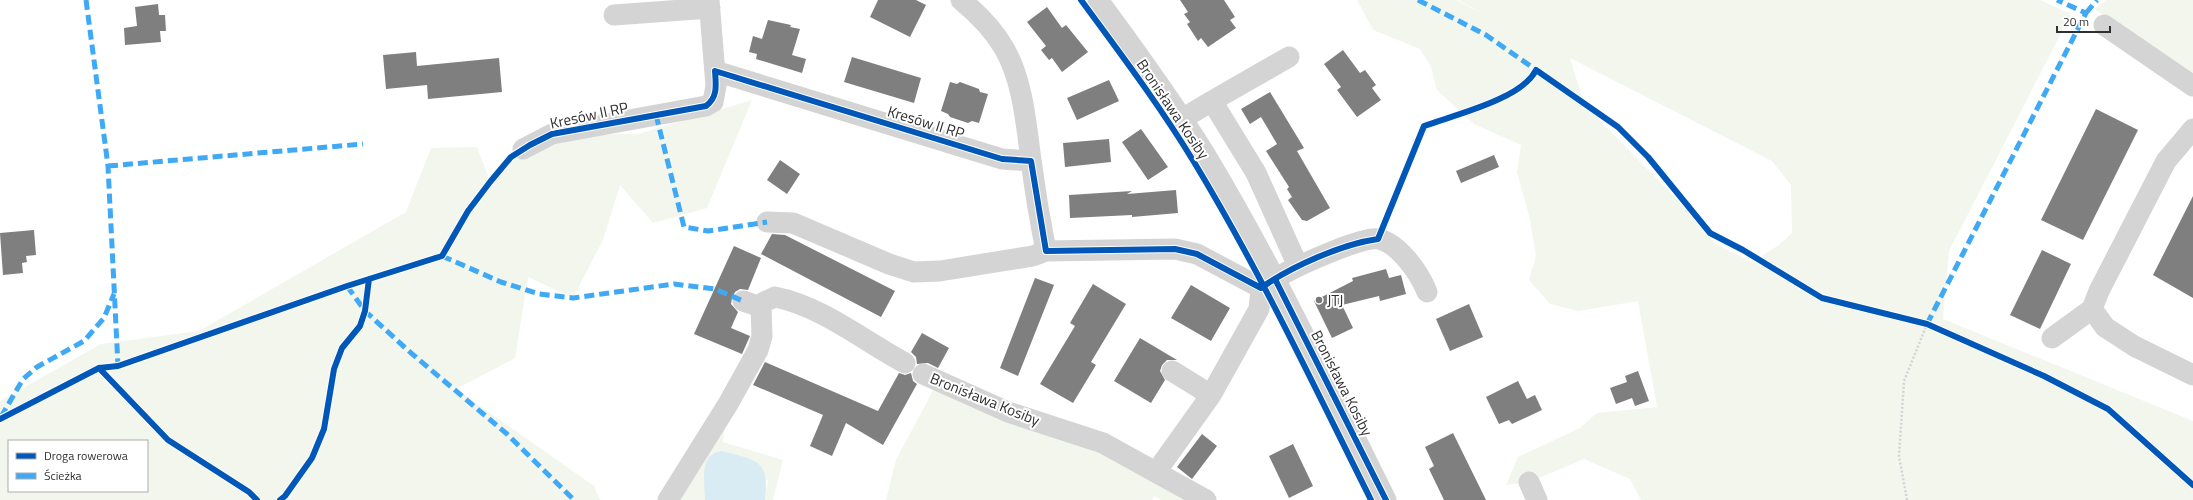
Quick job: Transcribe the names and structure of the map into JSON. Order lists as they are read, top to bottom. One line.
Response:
{"streets":{"street":["Bronisława Kosiby","Kresów II RP"]},"places":["JTJ"],"legend":["Droga rowerowa","Ścieżka"],"scale_bar":"20 m"}
